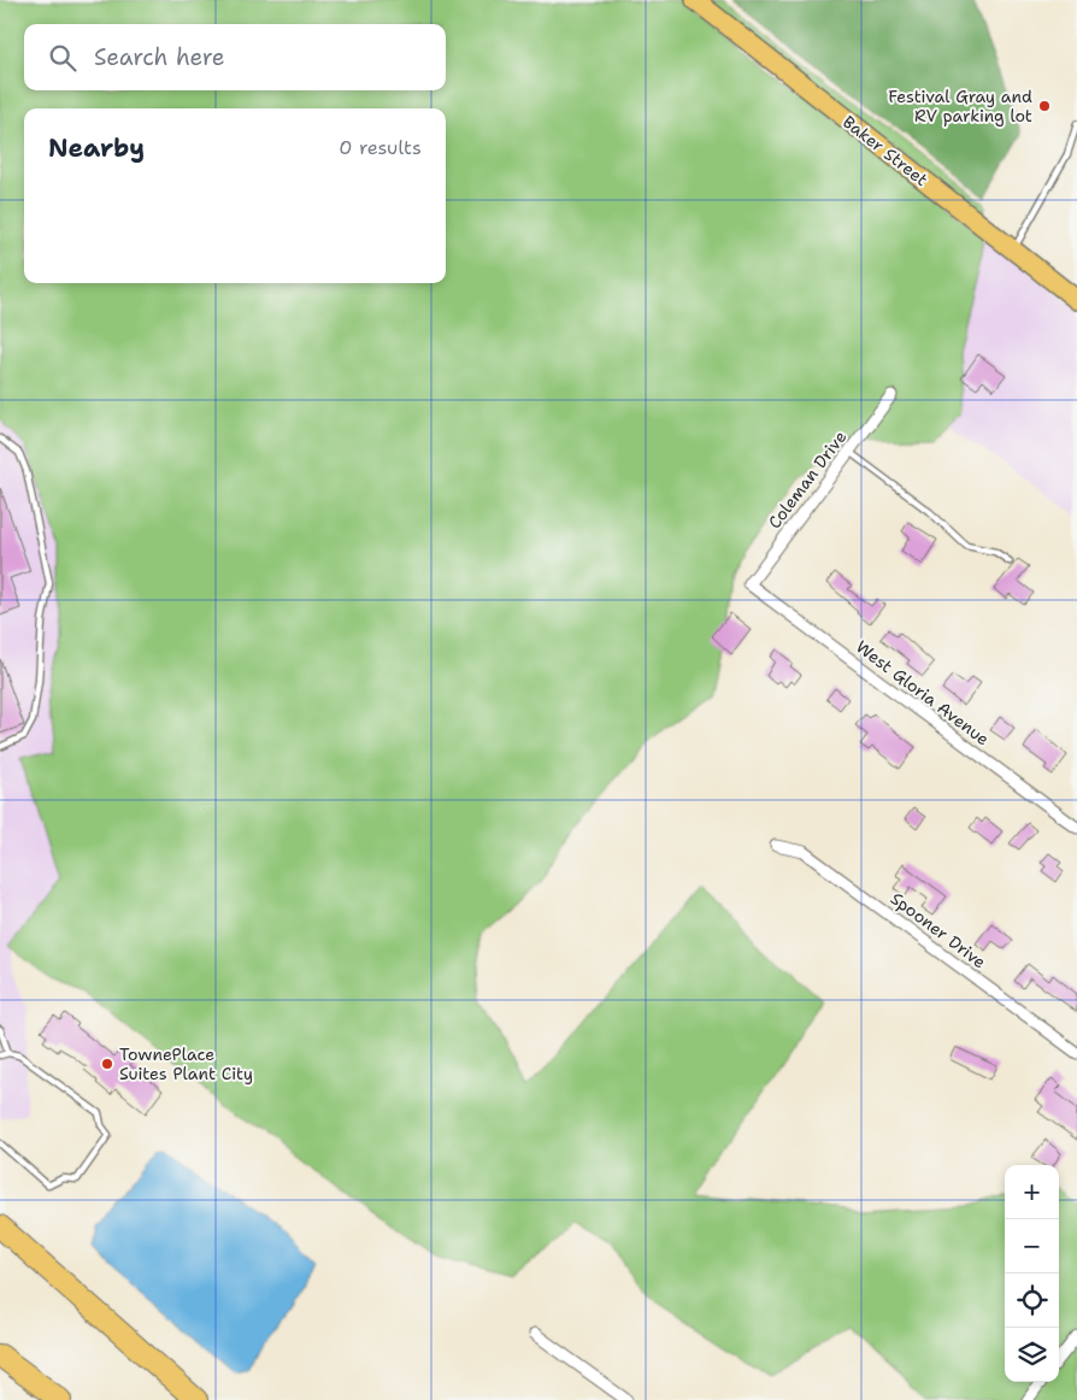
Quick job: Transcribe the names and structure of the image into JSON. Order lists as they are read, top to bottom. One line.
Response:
{"streets":{"main road":["Baker Street"],"street":["Coleman Drive","West Gloria Avenue","Spooner Drive"]},"crossings":[["Coleman Drive","West Gloria Avenue"]],"places":["Festival Gray and RV parking lot","TownePlace Suites Plant City"],"page":{"search":"Search here","heading":["Nearby","0 results"],"map_buttons":["+","−"]}}
